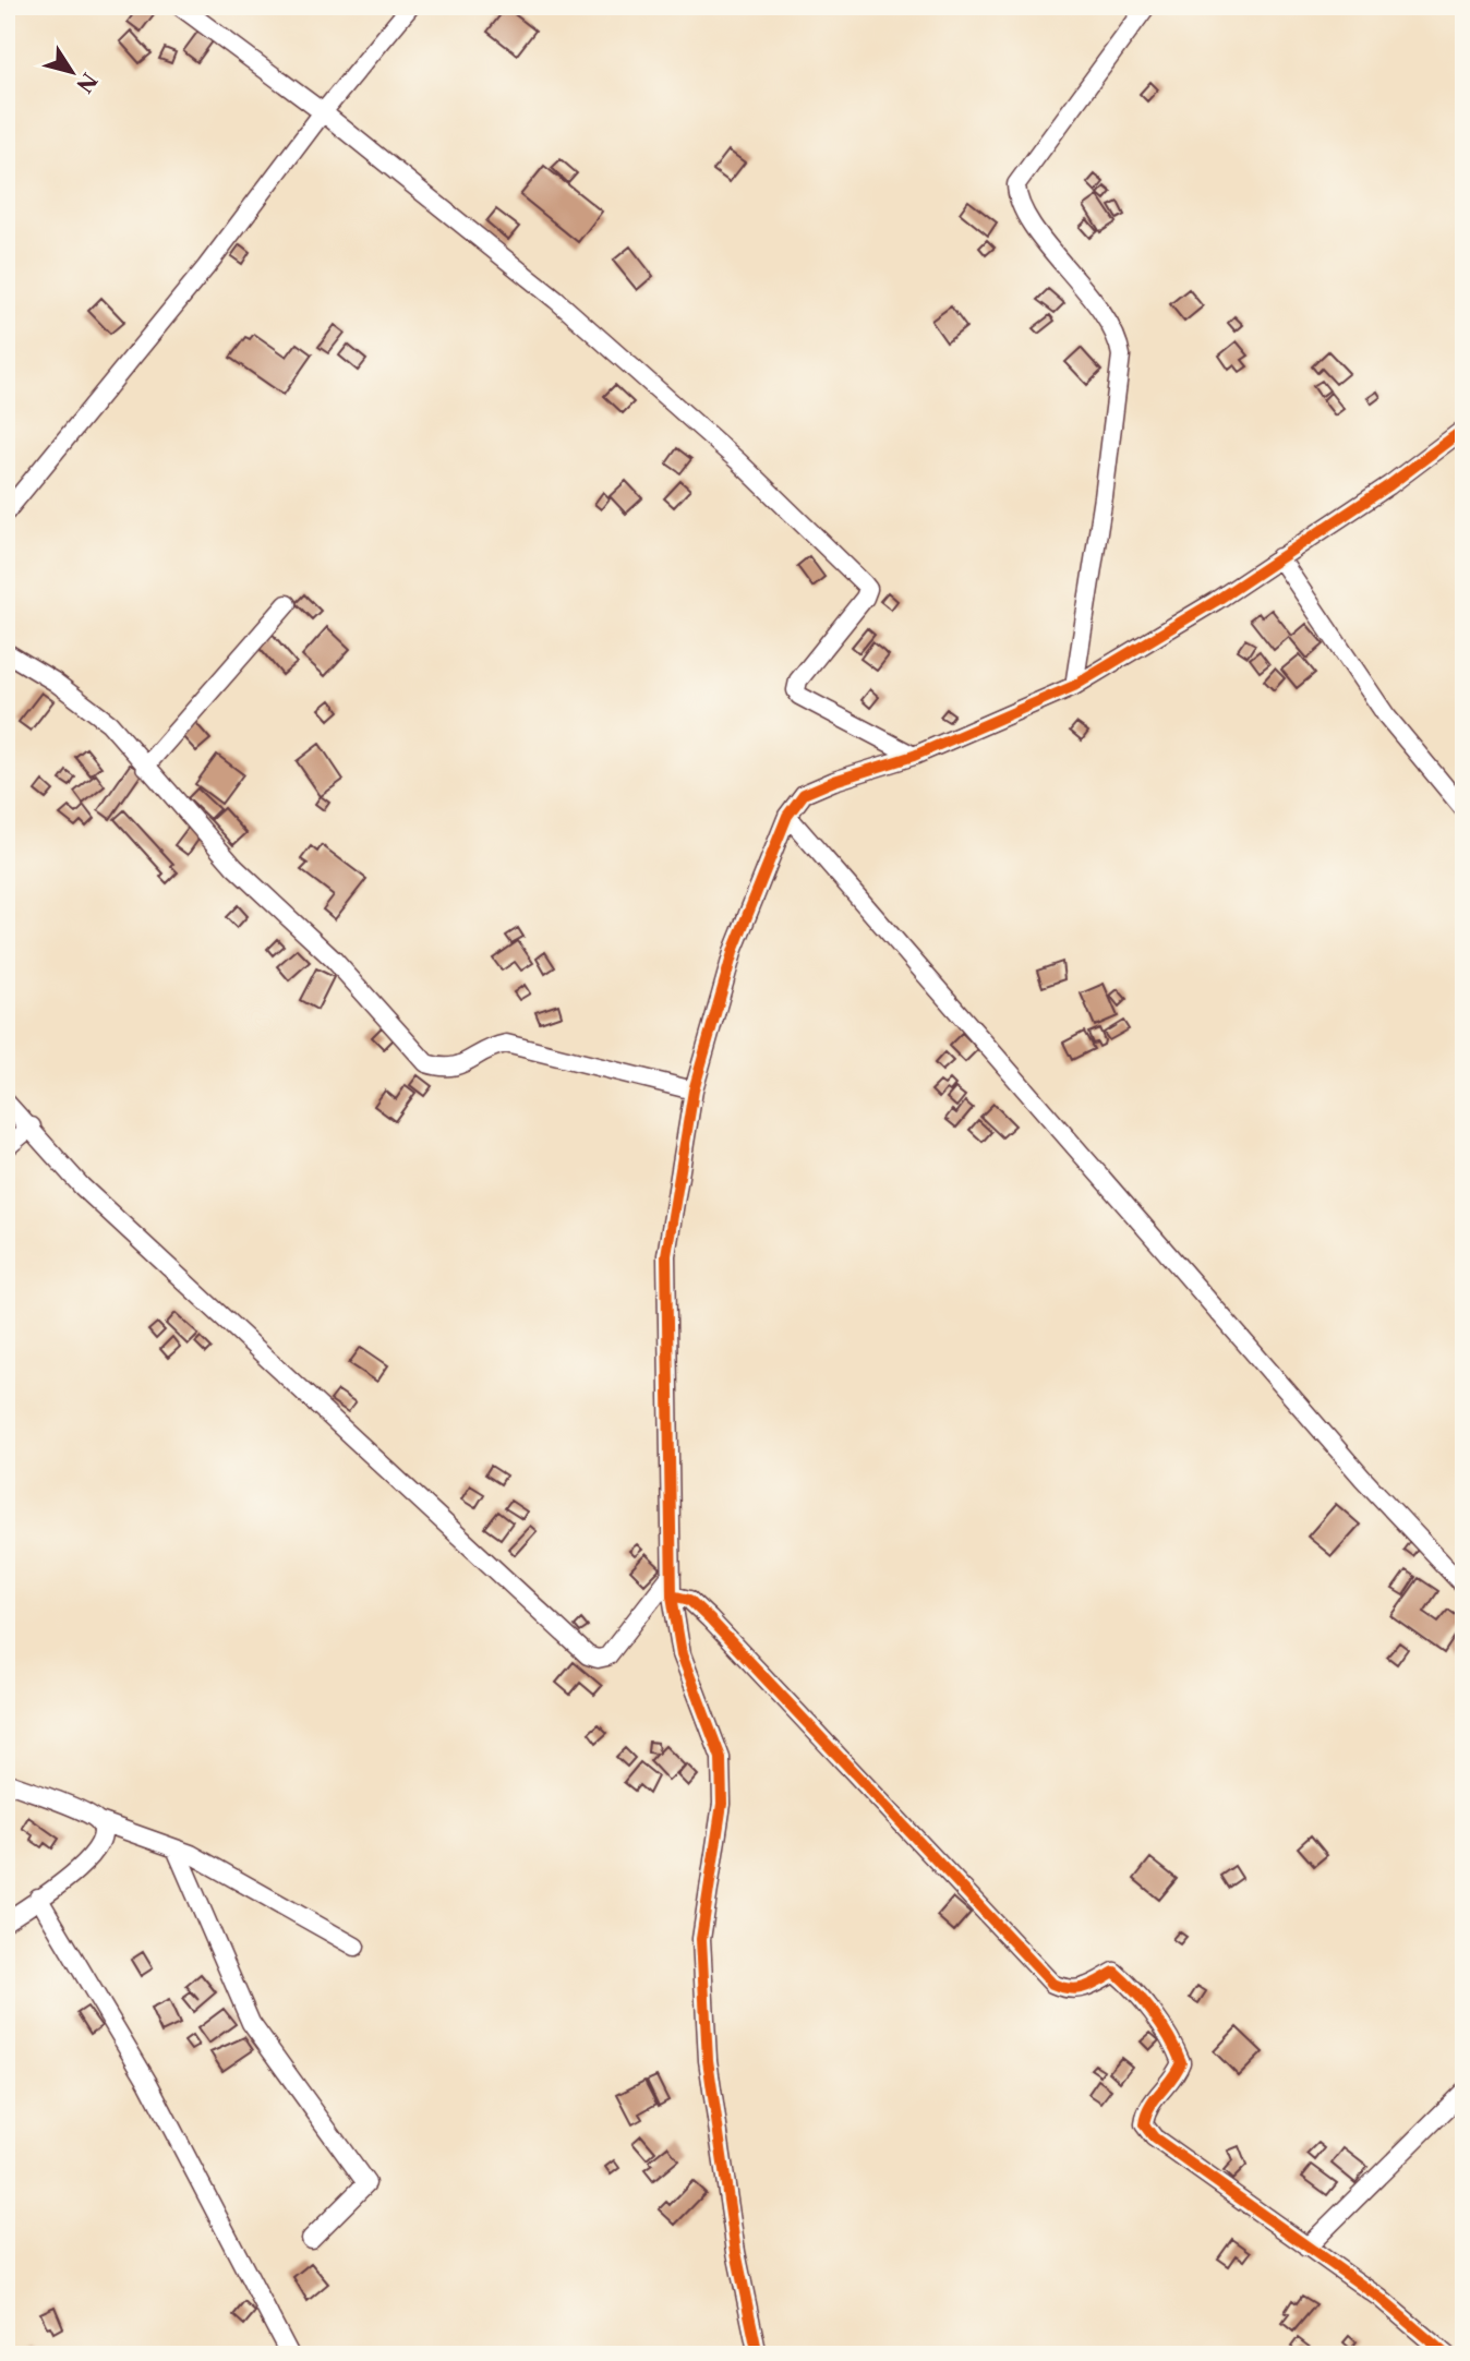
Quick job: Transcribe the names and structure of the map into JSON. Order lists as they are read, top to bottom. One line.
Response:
{"north":"bottom right"}
